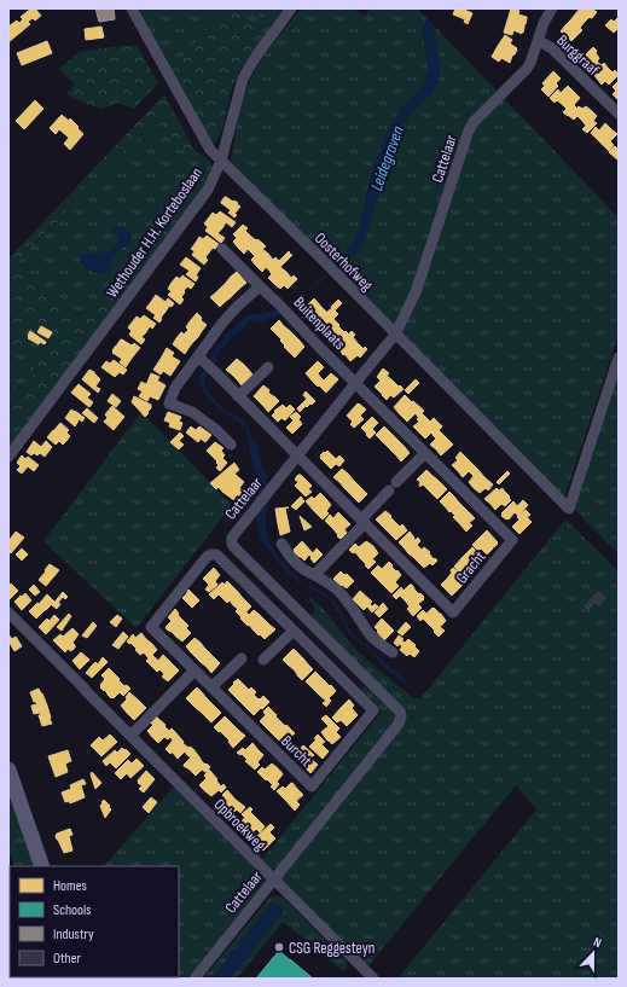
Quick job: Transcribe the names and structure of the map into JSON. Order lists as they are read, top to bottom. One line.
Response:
{"streets":{"street":["Burggraaf","Cattelaar","Wethouder H.H. Korteboslaan","Oosterhofweg","Buitenplaats","Gracht","Burcht","Opbroekweg"]},"crossings":[["Burggraaf","Cattelaar"],["Cattelaar","Oosterhofweg"],["Cattelaar","Buitenplaats"],["Cattelaar","Gracht"],["Cattelaar","Opbroekweg"],["Wethouder H.H. Korteboslaan","Oosterhofweg"],["Buitenplaats","Gracht"]],"water":["Leidegraven"],"places":["CSG Reggesteyn"],"legend":["Homes","Schools","Industry","Other"],"north":"top"}
